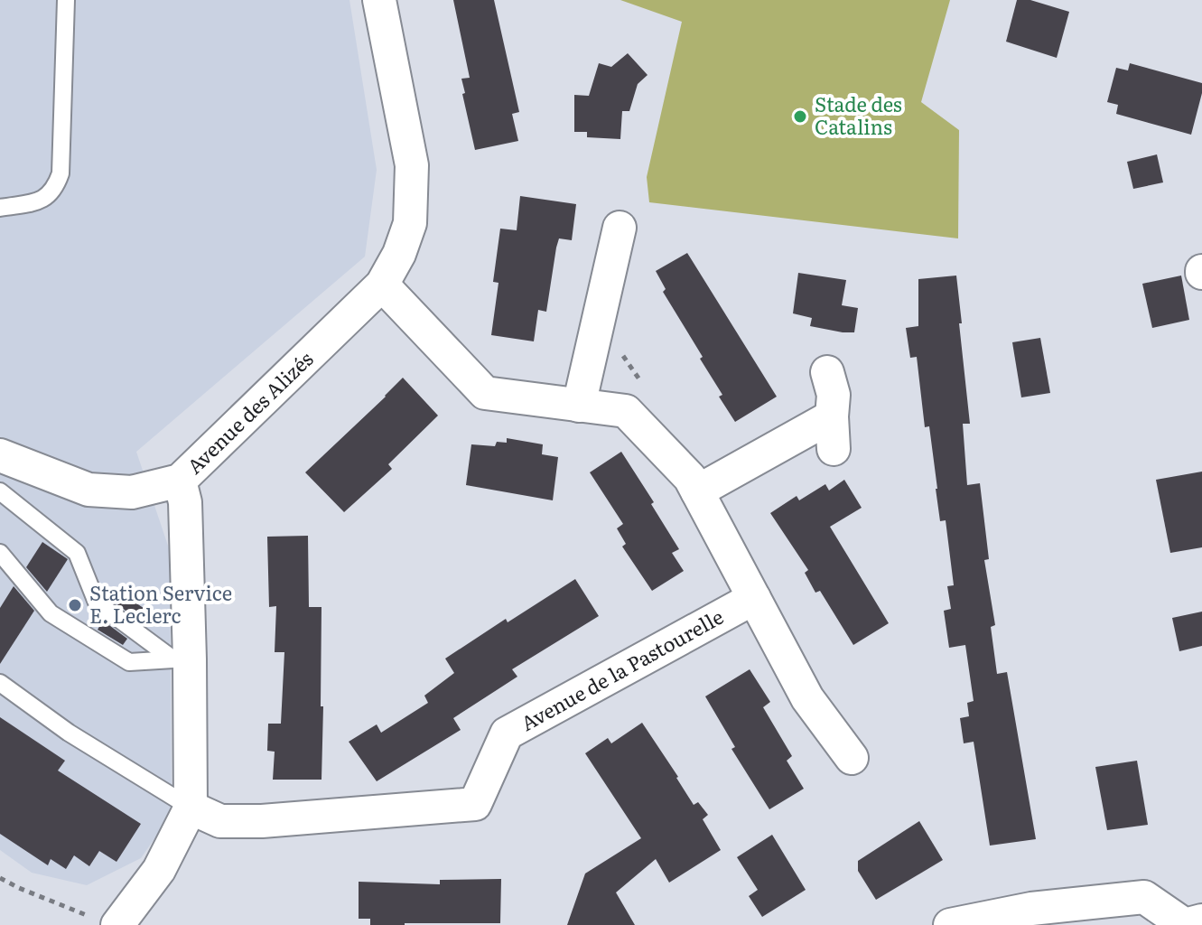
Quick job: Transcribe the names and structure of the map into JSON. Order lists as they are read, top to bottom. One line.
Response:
{"streets":{"street":["Avenue des Alizés","Avenue de la Pastourelle"]},"crossings":[["Avenue des Alizés","Avenue de la Pastourelle"]],"places":["Stade des Catalins","Station Service E. Leclerc"]}
